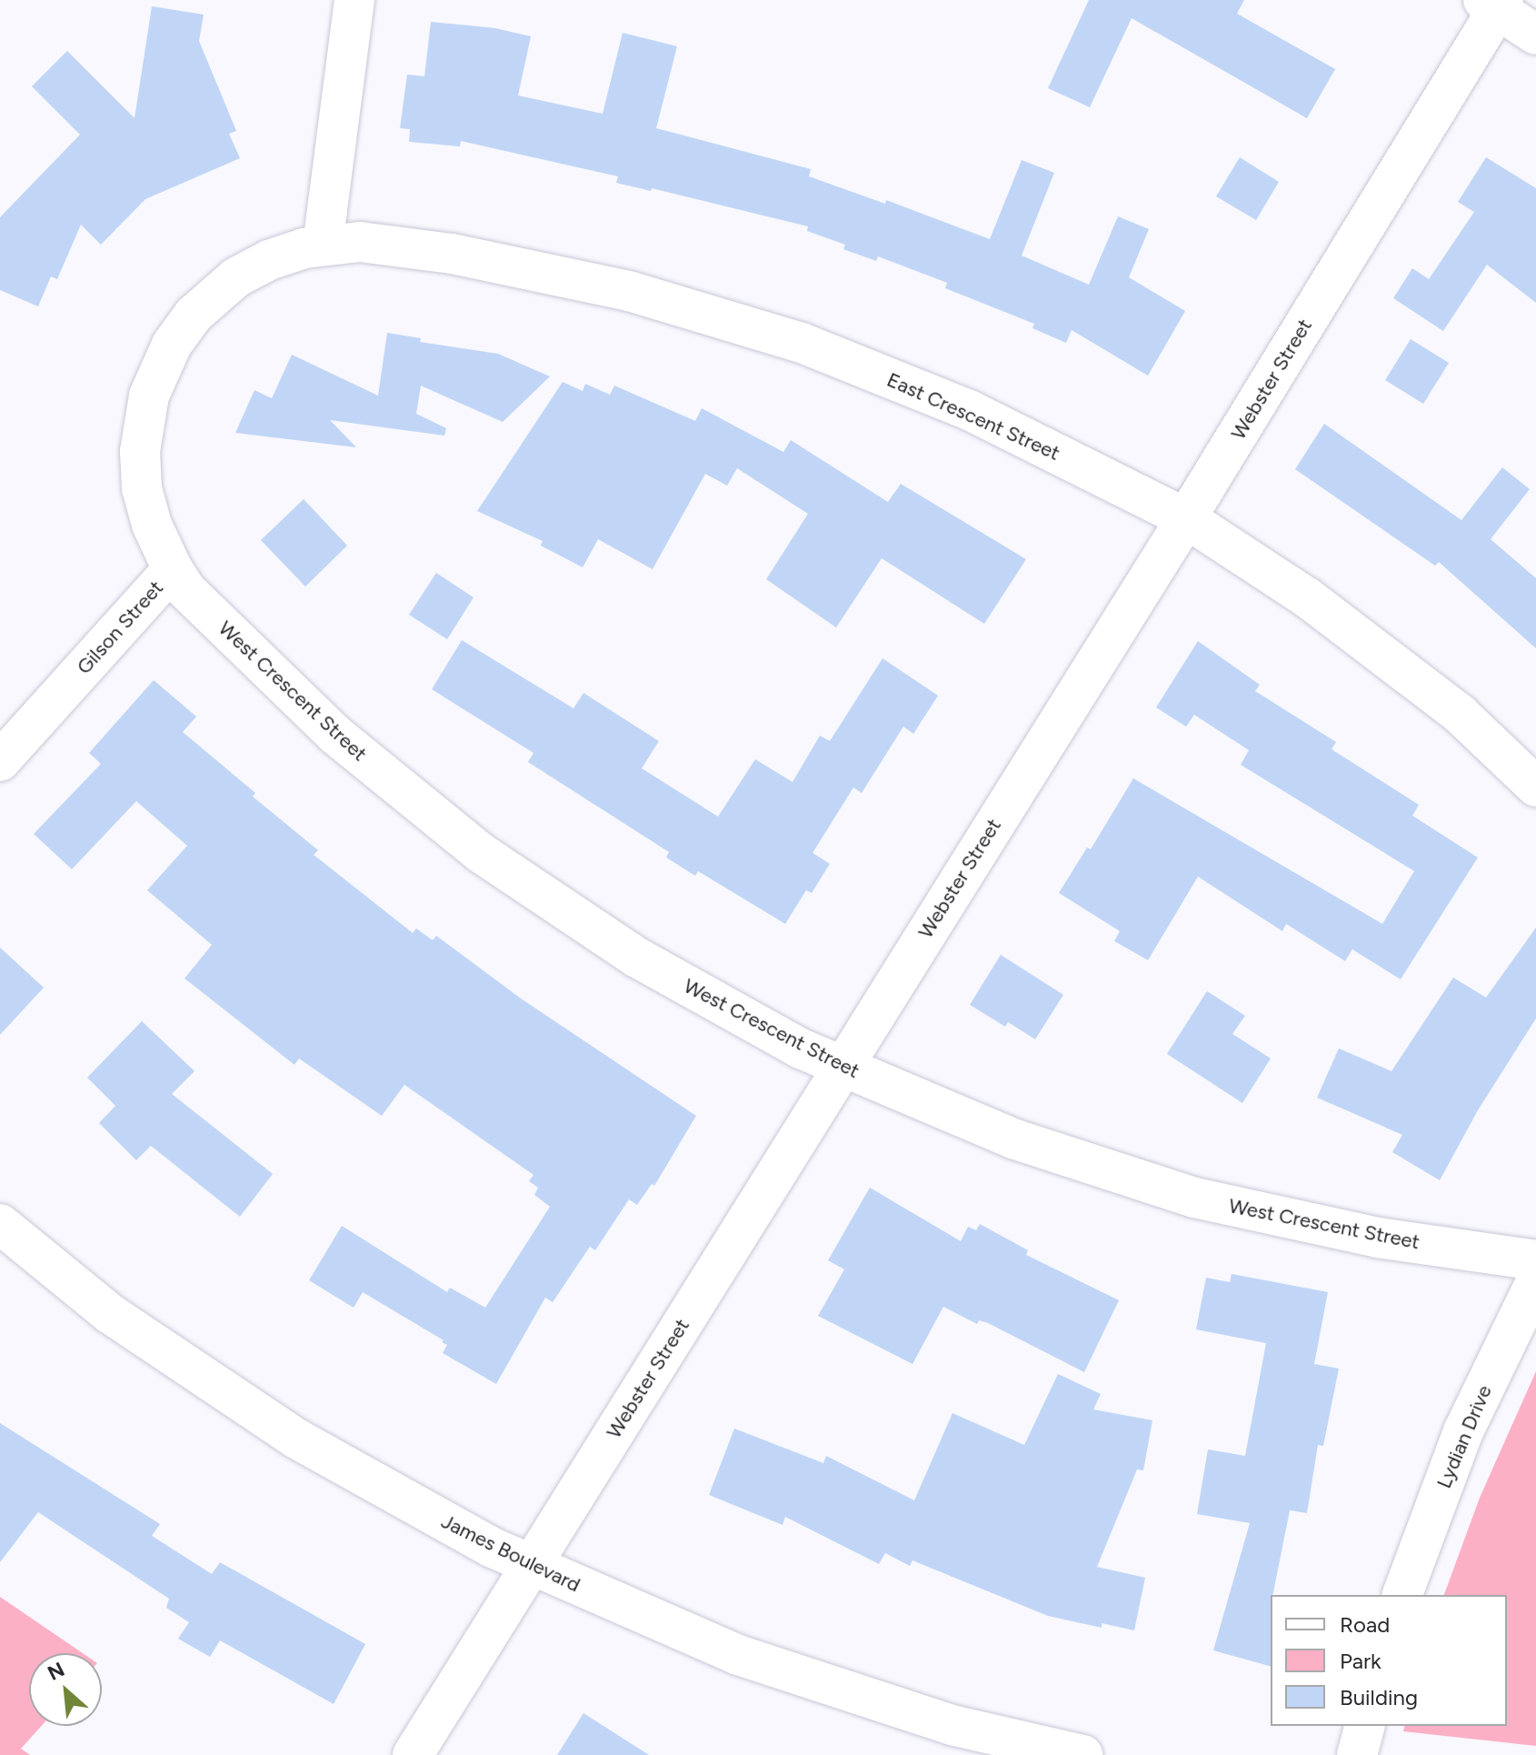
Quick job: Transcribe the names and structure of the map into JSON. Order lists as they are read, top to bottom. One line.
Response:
{"streets":{"street":["Webster Street","East Crescent Street","Gilson Street","West Crescent Street","Lydian Drive","James Boulevard"]},"crossings":[["Webster Street","East Crescent Street"],["Webster Street","West Crescent Street"],["Webster Street","James Boulevard"],["East Crescent Street","Gilson Street"],["Gilson Street","West Crescent Street"]],"legend":["Road","Park","Building"],"north":"top left"}
